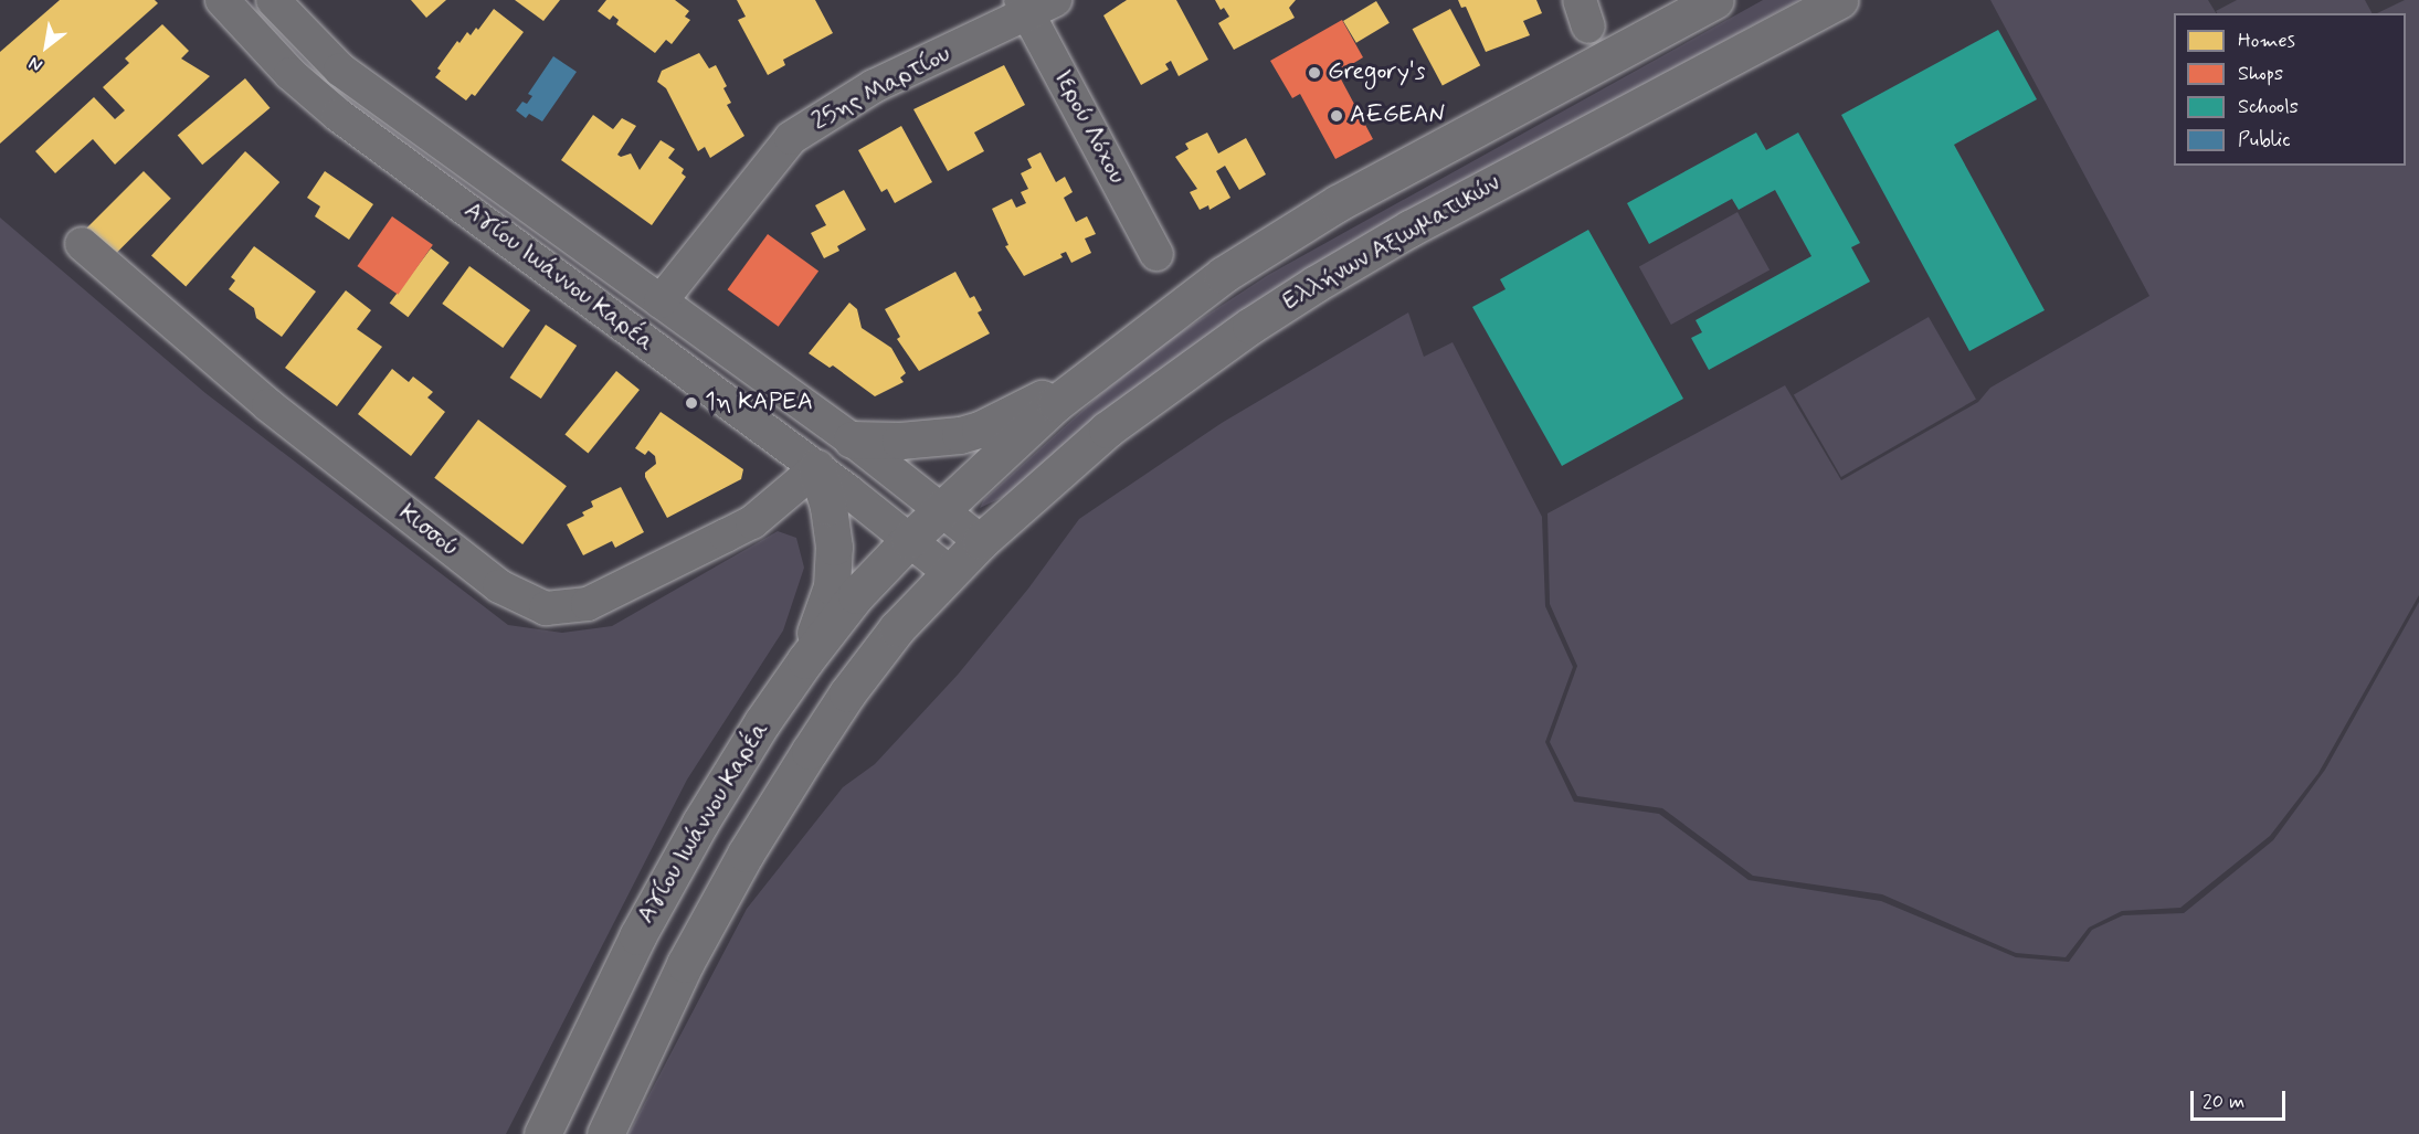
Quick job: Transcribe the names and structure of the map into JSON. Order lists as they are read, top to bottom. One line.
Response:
{"streets":{"main road":["Ελλήνων Αξιωματικών","Αγίου Ιωάννου Καρέα"],"street":["25ης Μαρτίου","Ιερού Λόχου","Κισσού"]},"crossings":[["25ης Μαρτίου","Ιερού Λόχου"],["25ης Μαρτίου","Αγίου Ιωάννου Καρέα"],["Ελλήνων Αξιωματικών","Αγίου Ιωάννου Καρέα"],["Αγίου Ιωάννου Καρέα","Κισσού"]],"places":["Gregory's","AEGEAN","1η ΚΑΡΕΑ"],"legend":["Homes","Shops","Schools","Public"],"scale_bar":"20 m","north":"bottom left"}
